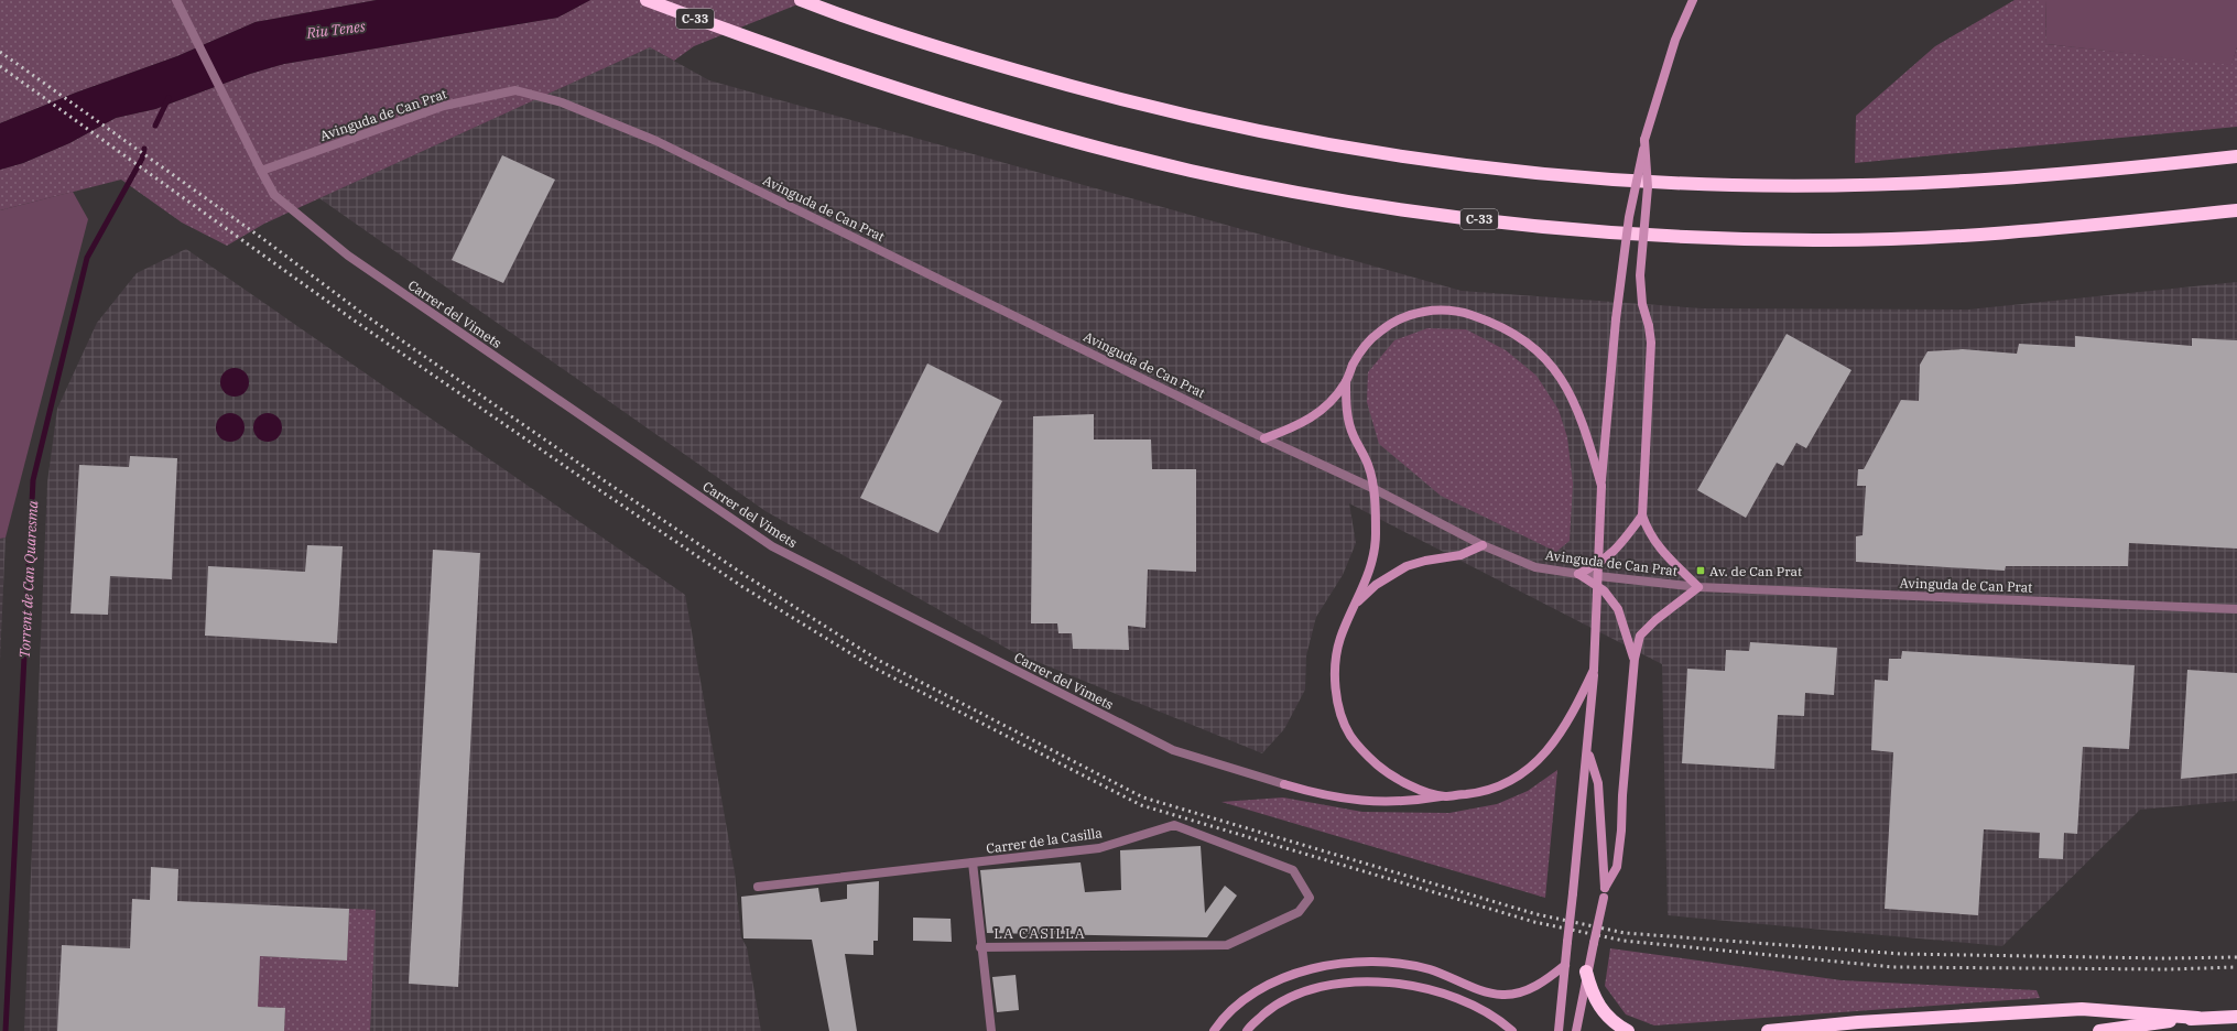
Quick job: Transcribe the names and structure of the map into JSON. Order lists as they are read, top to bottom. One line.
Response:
{"streets":{"highway":["C-33"],"street":["Avinguda de Can Prat","Carrer del Vimets","Carrer de la Casilla"]},"crossings":[["Avinguda de Can Prat","Carrer del Vimets"]],"districts":["LA CASILLA"],"water":["Riu Tenes","Torrent de Can Quaresma"],"places":{"transit":["Av. de Can Prat"]}}
